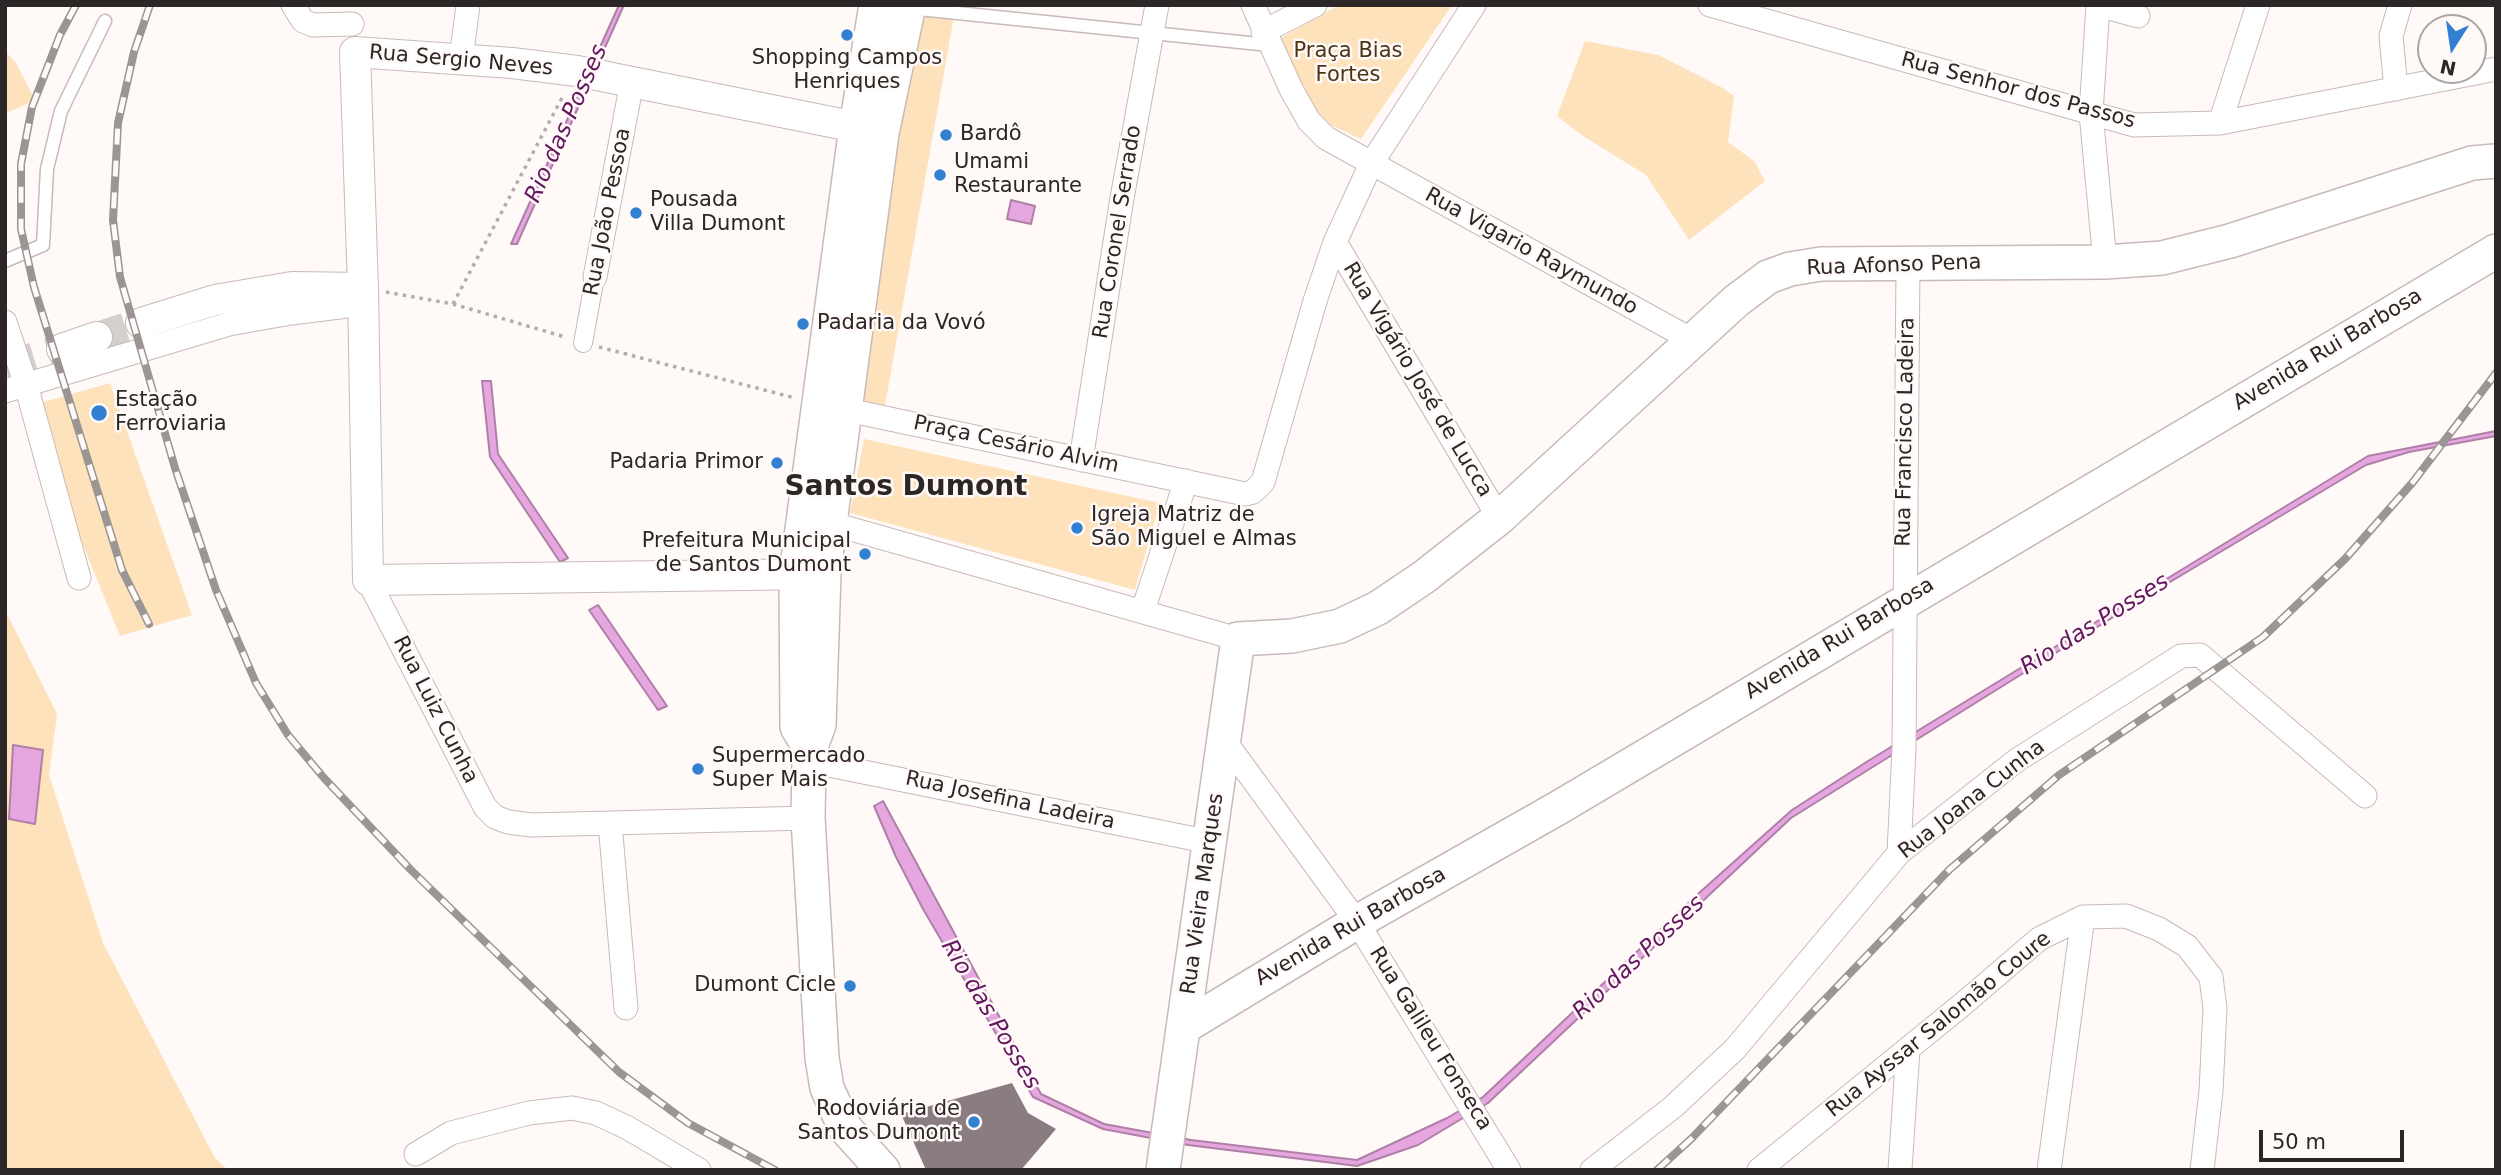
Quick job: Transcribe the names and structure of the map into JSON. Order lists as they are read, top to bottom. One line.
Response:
{"streets":{"main road":["Rua Afonso Pena","Avenida Rui Barbosa","Rua Vieira Marques"],"street":["Rua Sergio Neves","Rua Senhor dos Passos","Rua João Pessoa","Rua Coronel Serrado","Rua Vigario Raymundo","Rua Vigário José de Lucca","Rua Francisco Ladeira","Praça Cesário Alvim","Rua Luiz Cunha","Rua Joana Cunha","Rua Josefina Ladeira","Rua Ayssar Salomão Coure","Rua Galileu Fonseca"]},"crossings":[["Rua Sergio Neves","Rua João Pessoa"],["Rua Sergio Neves","Rua Luiz Cunha"],["Rua Coronel Serrado","Praça Cesário Alvim"],["Rua Vigario Raymundo","Rua Afonso Pena"],["Rua Afonso Pena","Rua Vigário José de Lucca"],["Rua Afonso Pena","Rua Francisco Ladeira"],["Rua Afonso Pena","Rua Vieira Marques"],["Avenida Rui Barbosa","Rua Francisco Ladeira"],["Avenida Rui Barbosa","Rua Vieira Marques"],["Avenida Rui Barbosa","Rua Galileu Fonseca"],["Rua Vigário José de Lucca","Praça Cesário Alvim"],["Rua Francisco Ladeira","Rua Joana Cunha"],["Rua Josefina Ladeira","Rua Vieira Marques"],["Rua Vieira Marques","Rua Galileu Fonseca"]],"districts":["Santos Dumont"],"water":["Rio das Posses"],"parks":["Praça Bias Fortes"],"places":["Shopping Campos Henriques","Bardô","Umami Restaurante","Pousada Villa Dumont","Padaria da Vovó","Estação Ferroviaria","Padaria Primor","Igreja Matriz de São Miguel e Almas","Prefeitura Municipal de Santos Dumont","Supermercado Super Mais","Dumont Cicle","Rodoviária de Santos Dumont"],"scale_bar":"50 m","north":"bottom"}
